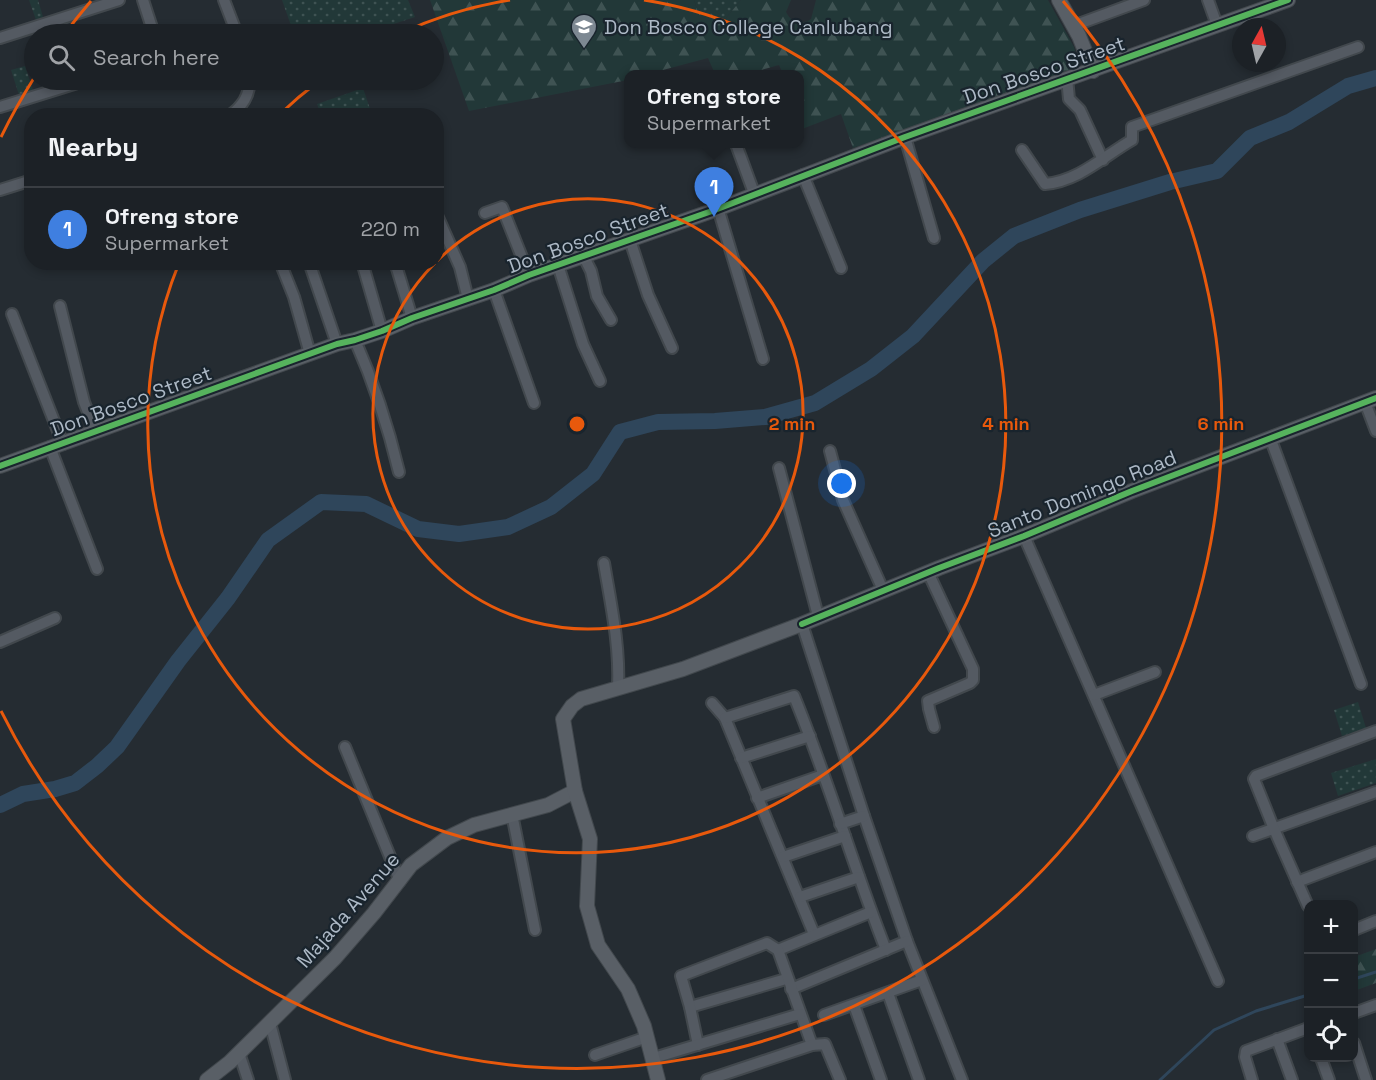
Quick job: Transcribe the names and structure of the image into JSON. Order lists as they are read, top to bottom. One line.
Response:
{"streets":{"street":["Don Bosco Street","Santo Domingo Road","Majada Avenue"]},"crossings":[["Santo Domingo Road","Majada Avenue"]],"places":{"school or university":["Don Bosco College Canlubang"]},"north":"top","page":{"search":"Search here","popup":["Ofreng store","Supermarket"],"heading":"Nearby","pins":"1","list":[{"mark":"1","name":"Ofreng store","note":"Supermarket","value":"220 m"}],"map_buttons":["+","−"]},"rings":["2 min","4 min","6 min"]}
